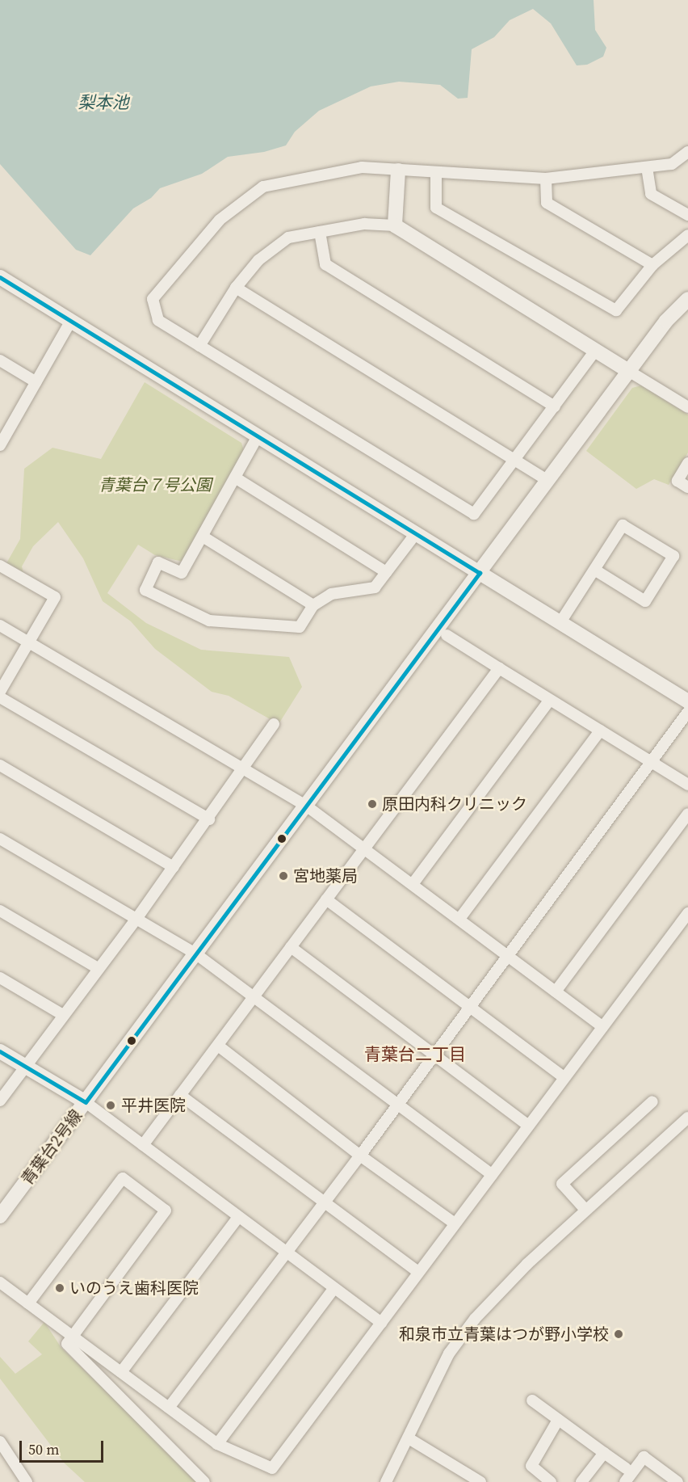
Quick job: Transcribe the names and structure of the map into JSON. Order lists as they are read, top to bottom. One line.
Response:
{"streets":{"street":["青葉台2号線"]},"districts":["青葉台二丁目"],"water":["梨本池"],"parks":["青葉台７号公園"],"places":["原田内科クリニック","宮地薬局","平井医院","いのうえ歯科医院","和泉市立青葉はつが野小学校"],"scale_bar":"50 m"}
